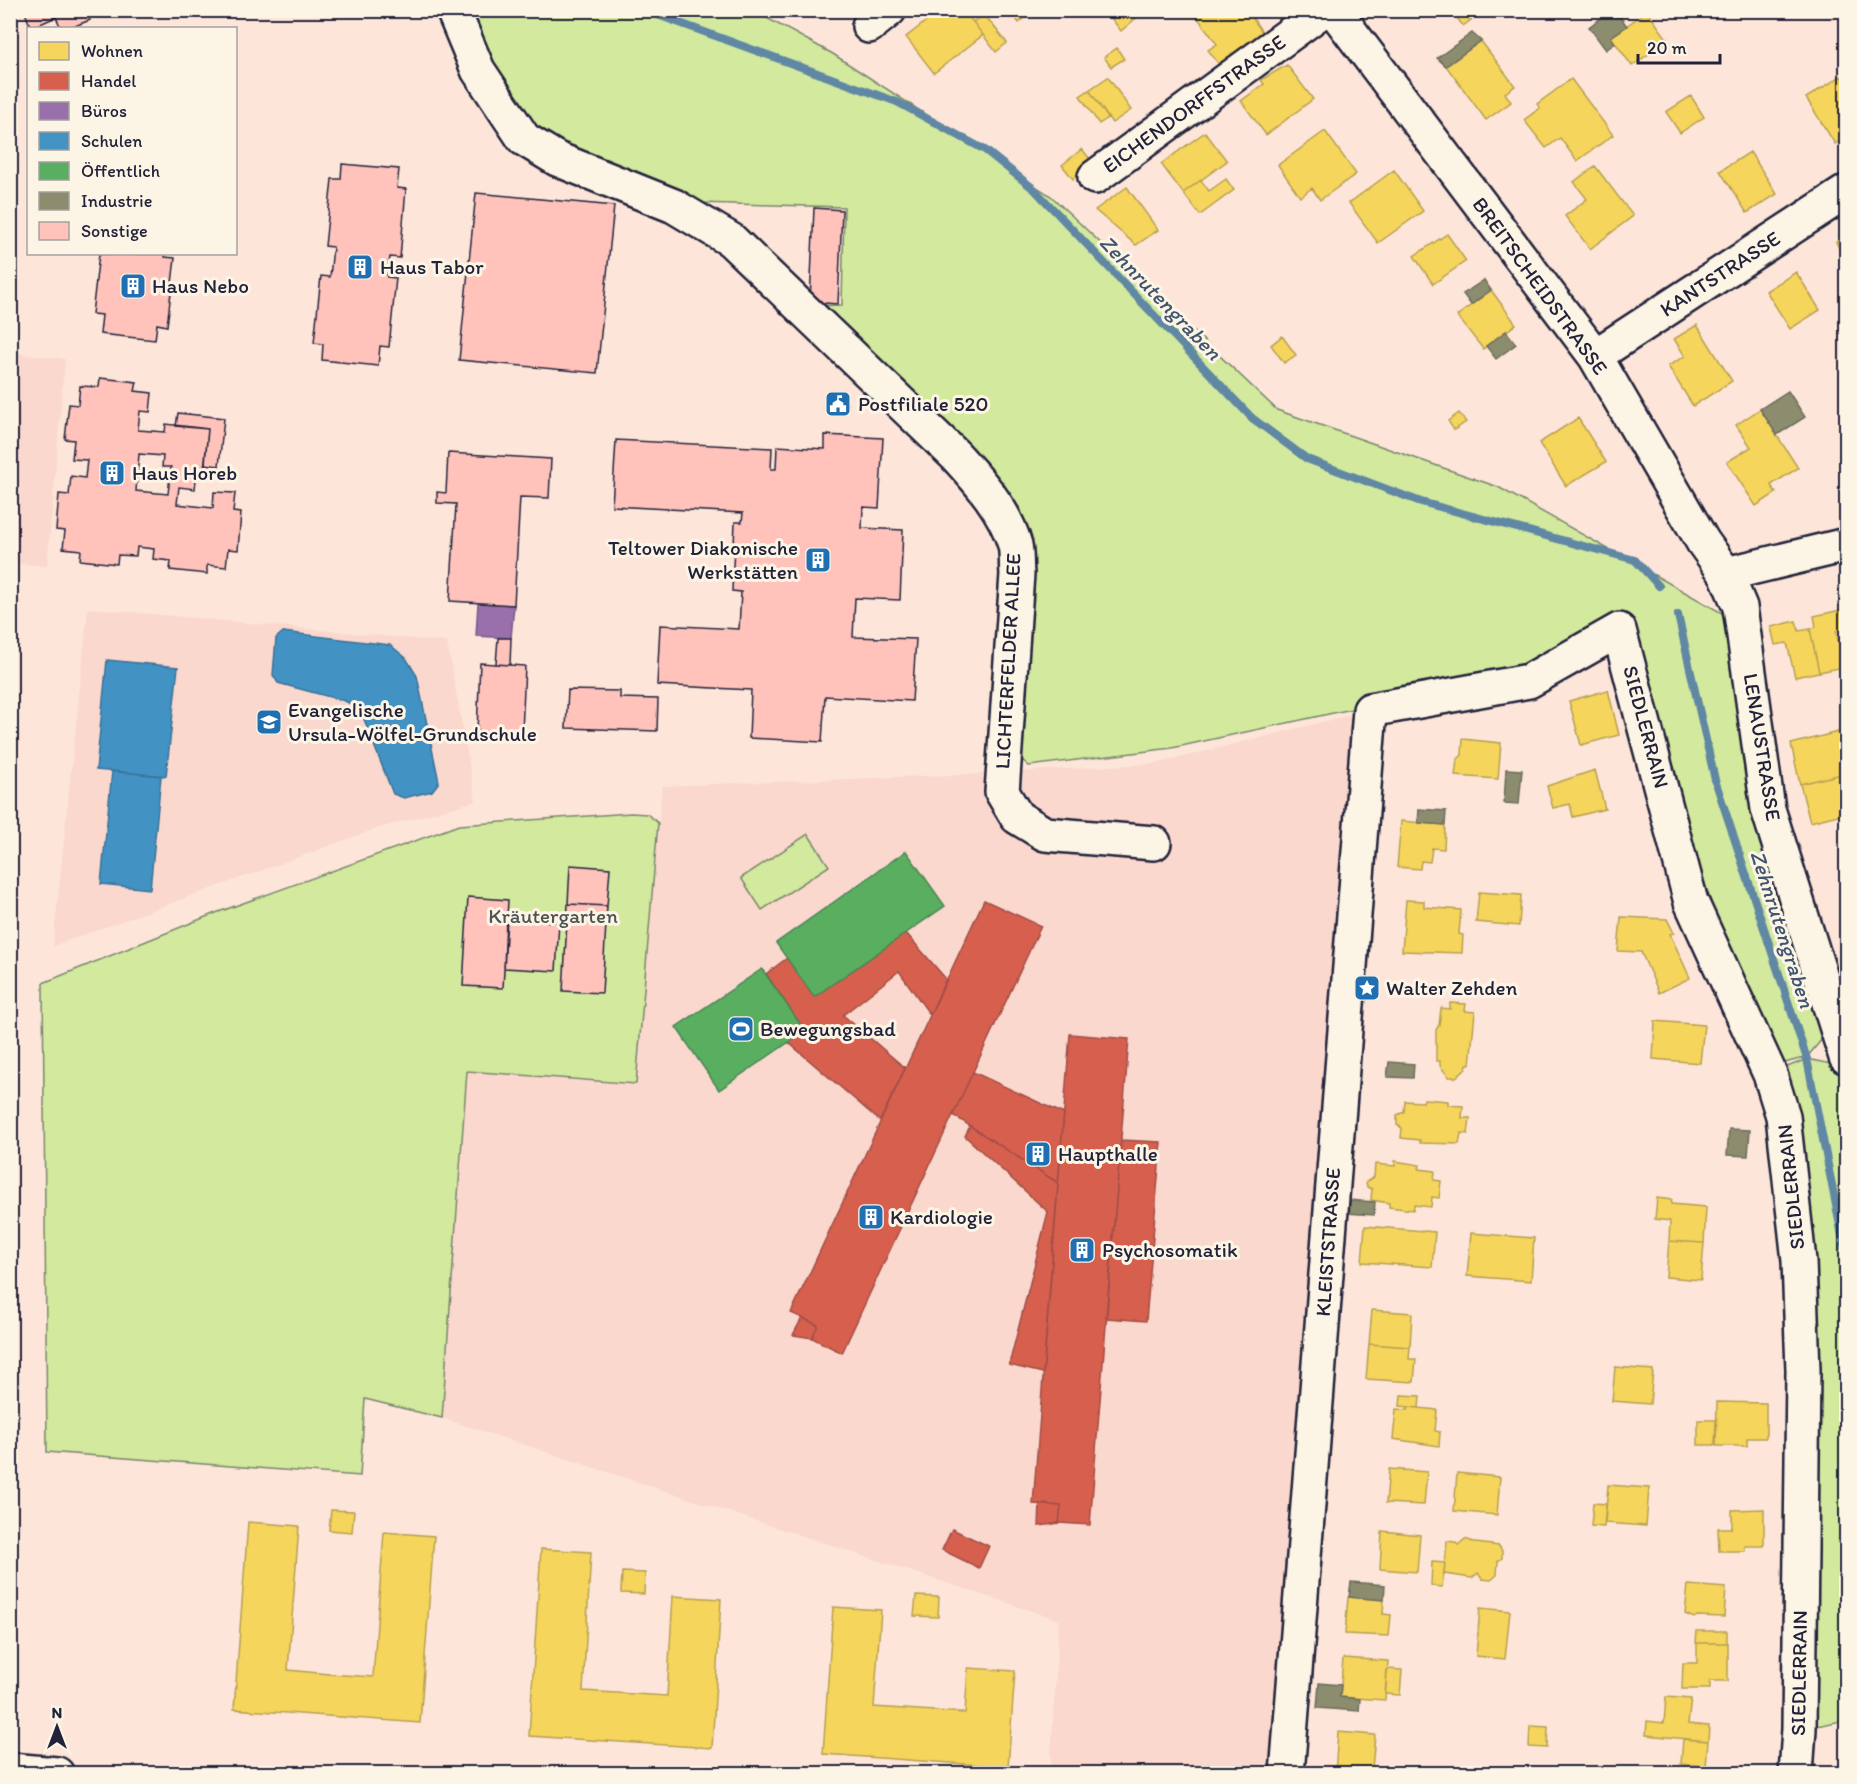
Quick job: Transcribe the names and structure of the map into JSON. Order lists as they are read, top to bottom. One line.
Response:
{"streets":{"street":["EICHENDORFFSTRASSE","KANTSTRASSE","BREITSCHEIDSTRASSE","LICHTERFELDER ALLEE","SIEDLERRAIN","LENAUSTRASSE","KLEISTSTRASSE"]},"crossings":[["KANTSTRASSE","BREITSCHEIDSTRASSE"],["BREITSCHEIDSTRASSE","LENAUSTRASSE"],["SIEDLERRAIN","KLEISTSTRASSE"]],"water":["Zehnrutengraben"],"parks":["Kräutergarten"],"places":{"building":["Haus Tabor","Haus Nebo","Haus Horeb","Teltower Diakonische Werkstätten","Haupthalle","Kardiologie","Psychosomatik"],"public building":["Postfiliale 520"],"school or university":["Evangelische Ursula-Wölfel-Grundschule"],"place":["Walter Zehden"],"sports":["Bewegungsbad"]},"legend":["Wohnen","Handel","Büros","Schulen","Öffentlich","Industrie","Sonstige"],"scale_bar":"20 m","north":"top"}
